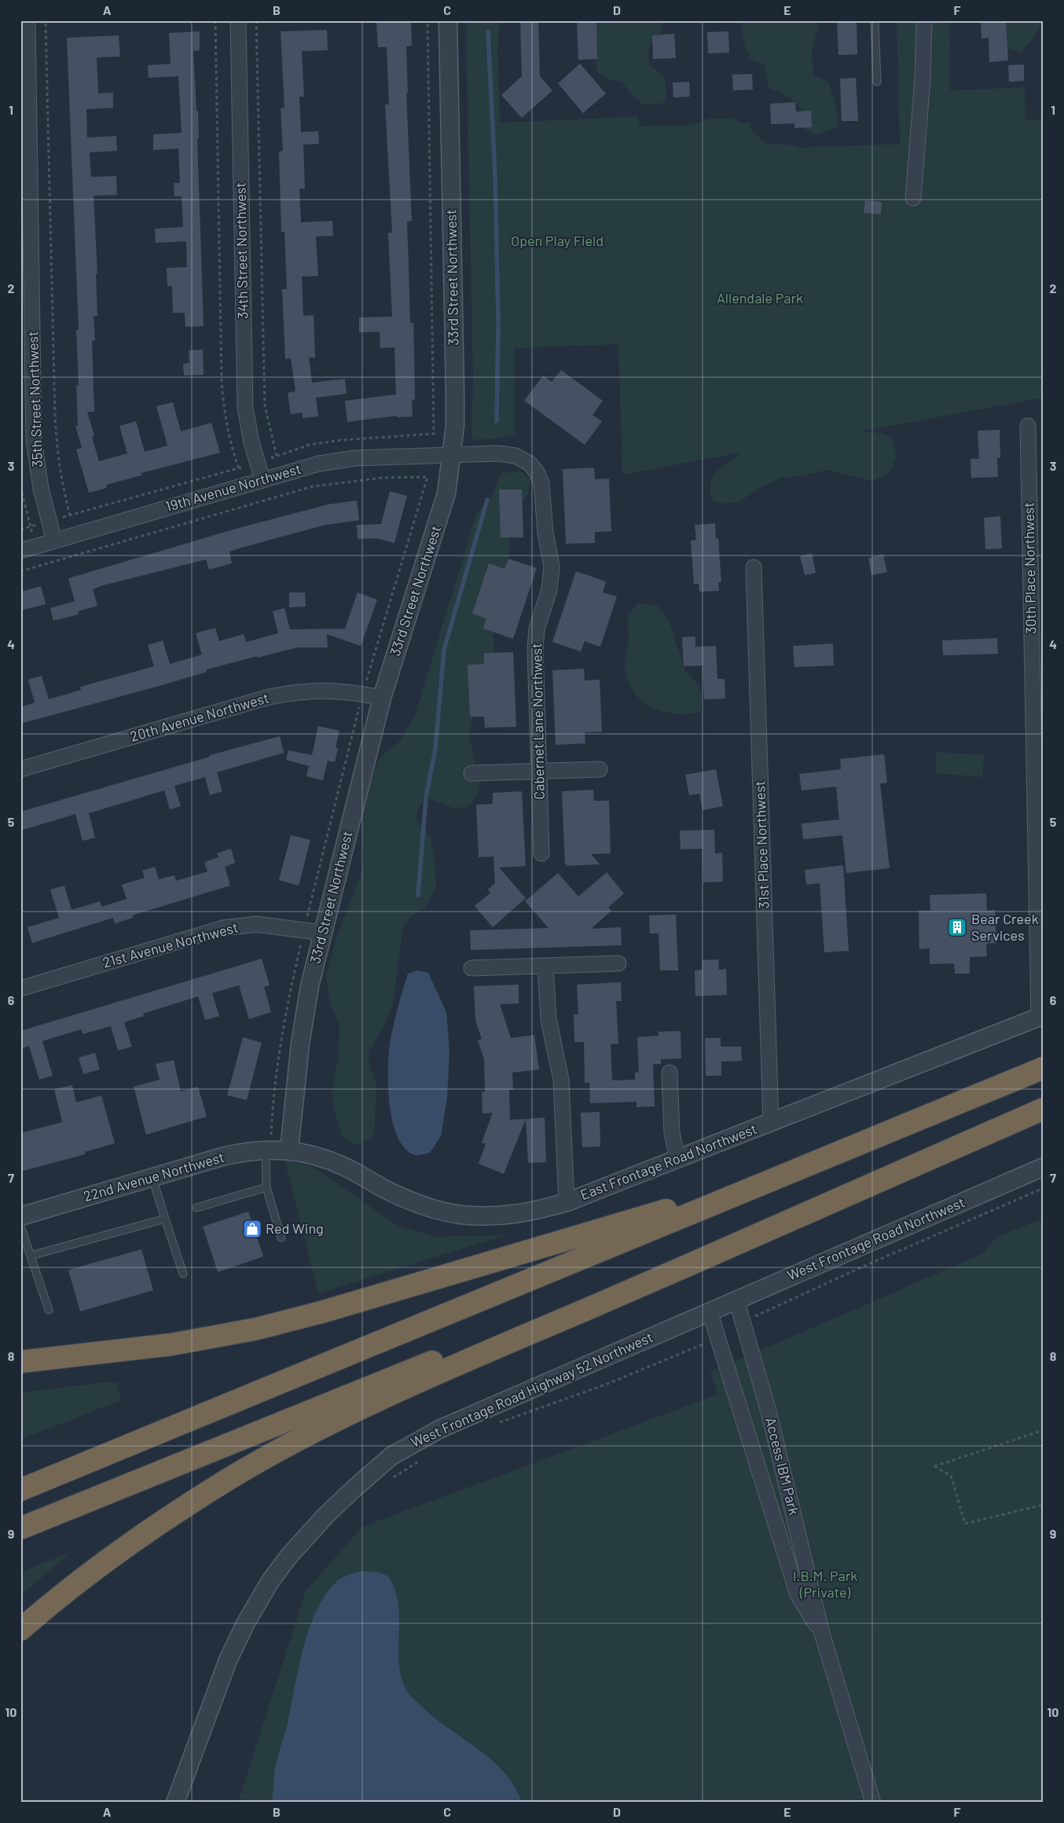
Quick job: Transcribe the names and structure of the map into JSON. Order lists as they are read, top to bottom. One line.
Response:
{"streets":{"street":["34th Street Northwest","33rd Street Northwest","35th Street Northwest","19th Avenue Northwest","30th Place Northwest","20th Avenue Northwest","Cabernet Lane Northwest","31st Place Northwest","21st Avenue Northwest","East Frontage Road Northwest","22nd Avenue Northwest","West Frontage Road Northwest","West Frontage Road Highway 52 Northwest","Access IBM Park"]},"crossings":[["34th Street Northwest","19th Avenue Northwest"],["33rd Street Northwest","19th Avenue Northwest"],["33rd Street Northwest","20th Avenue Northwest"],["33rd Street Northwest","Cabernet Lane Northwest"],["33rd Street Northwest","21st Avenue Northwest"],["33rd Street Northwest","East Frontage Road Northwest"],["33rd Street Northwest","22nd Avenue Northwest"],["35th Street Northwest","19th Avenue Northwest"],["19th Avenue Northwest","Cabernet Lane Northwest"],["30th Place Northwest","East Frontage Road Northwest"],["31st Place Northwest","East Frontage Road Northwest"],["East Frontage Road Northwest","22nd Avenue Northwest"],["West Frontage Road Northwest","West Frontage Road Highway 52 Northwest"],["West Frontage Road Northwest","Access IBM Park"],["West Frontage Road Highway 52 Northwest","Access IBM Park"]],"parks":["Open Play Field","Allendale Park","I.B.M. Park (Private)"],"places":{"building":["Bear Creek Services"],"shop":["Red Wing"]},"grid":{"columns":["A","B","C","D","E","F"],"rows":["1","2","3","4","5","6","7","8","9","10"]}}
